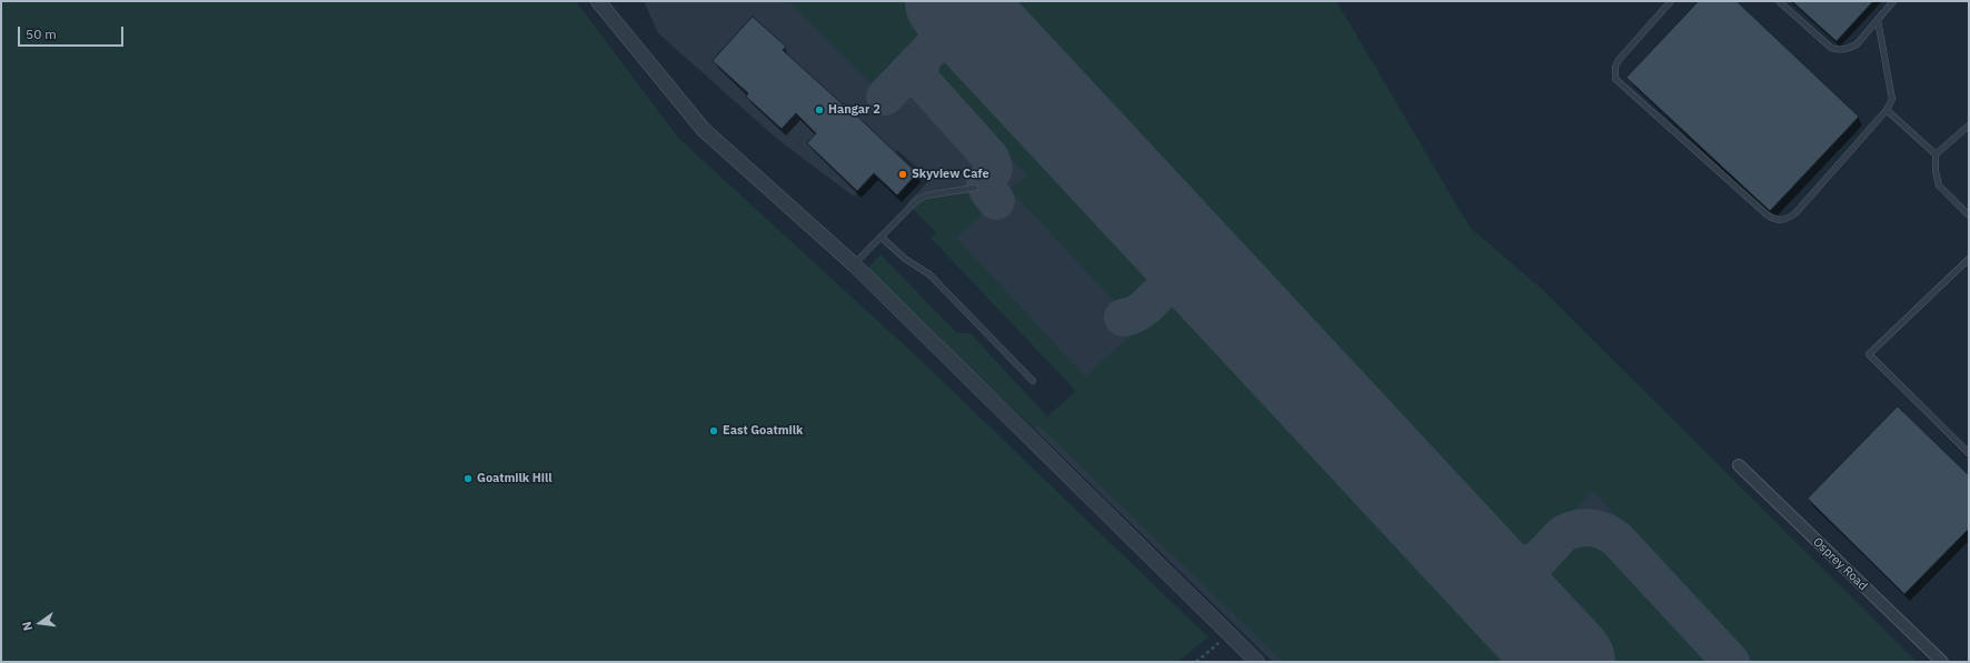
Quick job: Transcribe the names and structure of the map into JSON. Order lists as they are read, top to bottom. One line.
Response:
{"streets":{"street":["Osprey Road"]},"places":["Hangar 2","Skyview Cafe","East Goatmilk","Goatmilk Hill"],"scale_bar":"50 m","north":"left"}
